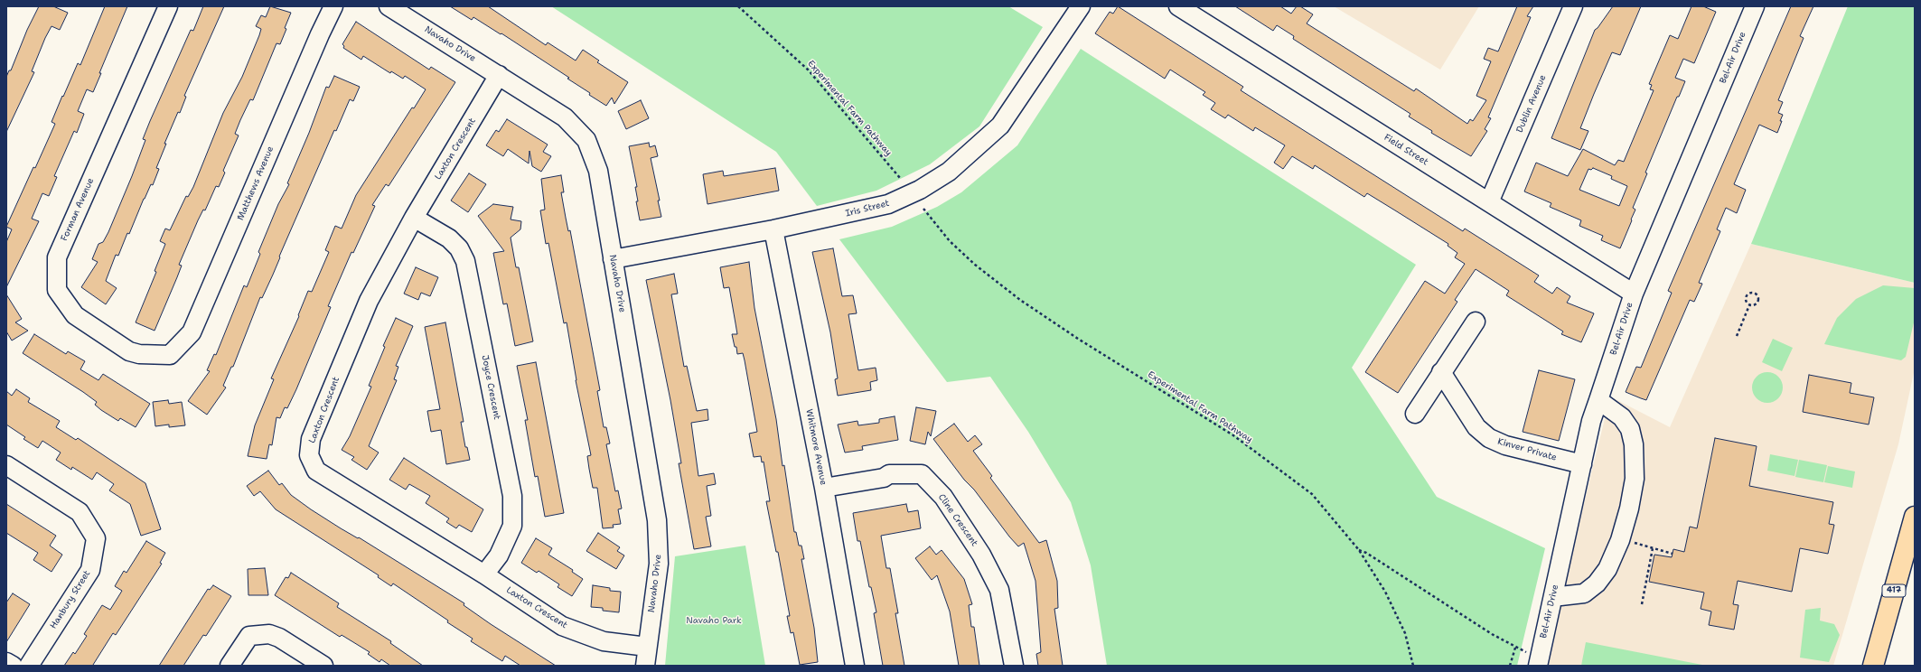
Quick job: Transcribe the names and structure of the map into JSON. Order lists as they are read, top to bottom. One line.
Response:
{"streets":{"highway":["417"],"street":["Navaho Drive","Bel-Air Drive","Dublin Avenue","Laxton Crescent","Field Street","Matthews Avenue","Iris Street","Forman Avenue","Joyce Crescent","Whitmore Avenue","Kinver Private","Cline Crescent","Hanbury Street"],"path":["Experimental Farm Pathway"]},"crossings":[["Navaho Drive","Laxton Crescent"],["Navaho Drive","Iris Street"],["Bel-Air Drive","Field Street"],["Bel-Air Drive","Kinver Private"],["Dublin Avenue","Field Street"],["Laxton Crescent","Joyce Crescent"],["Matthews Avenue","Forman Avenue"],["Iris Street","Whitmore Avenue"],["Whitmore Avenue","Cline Crescent"]],"parks":["Navaho Park"]}
